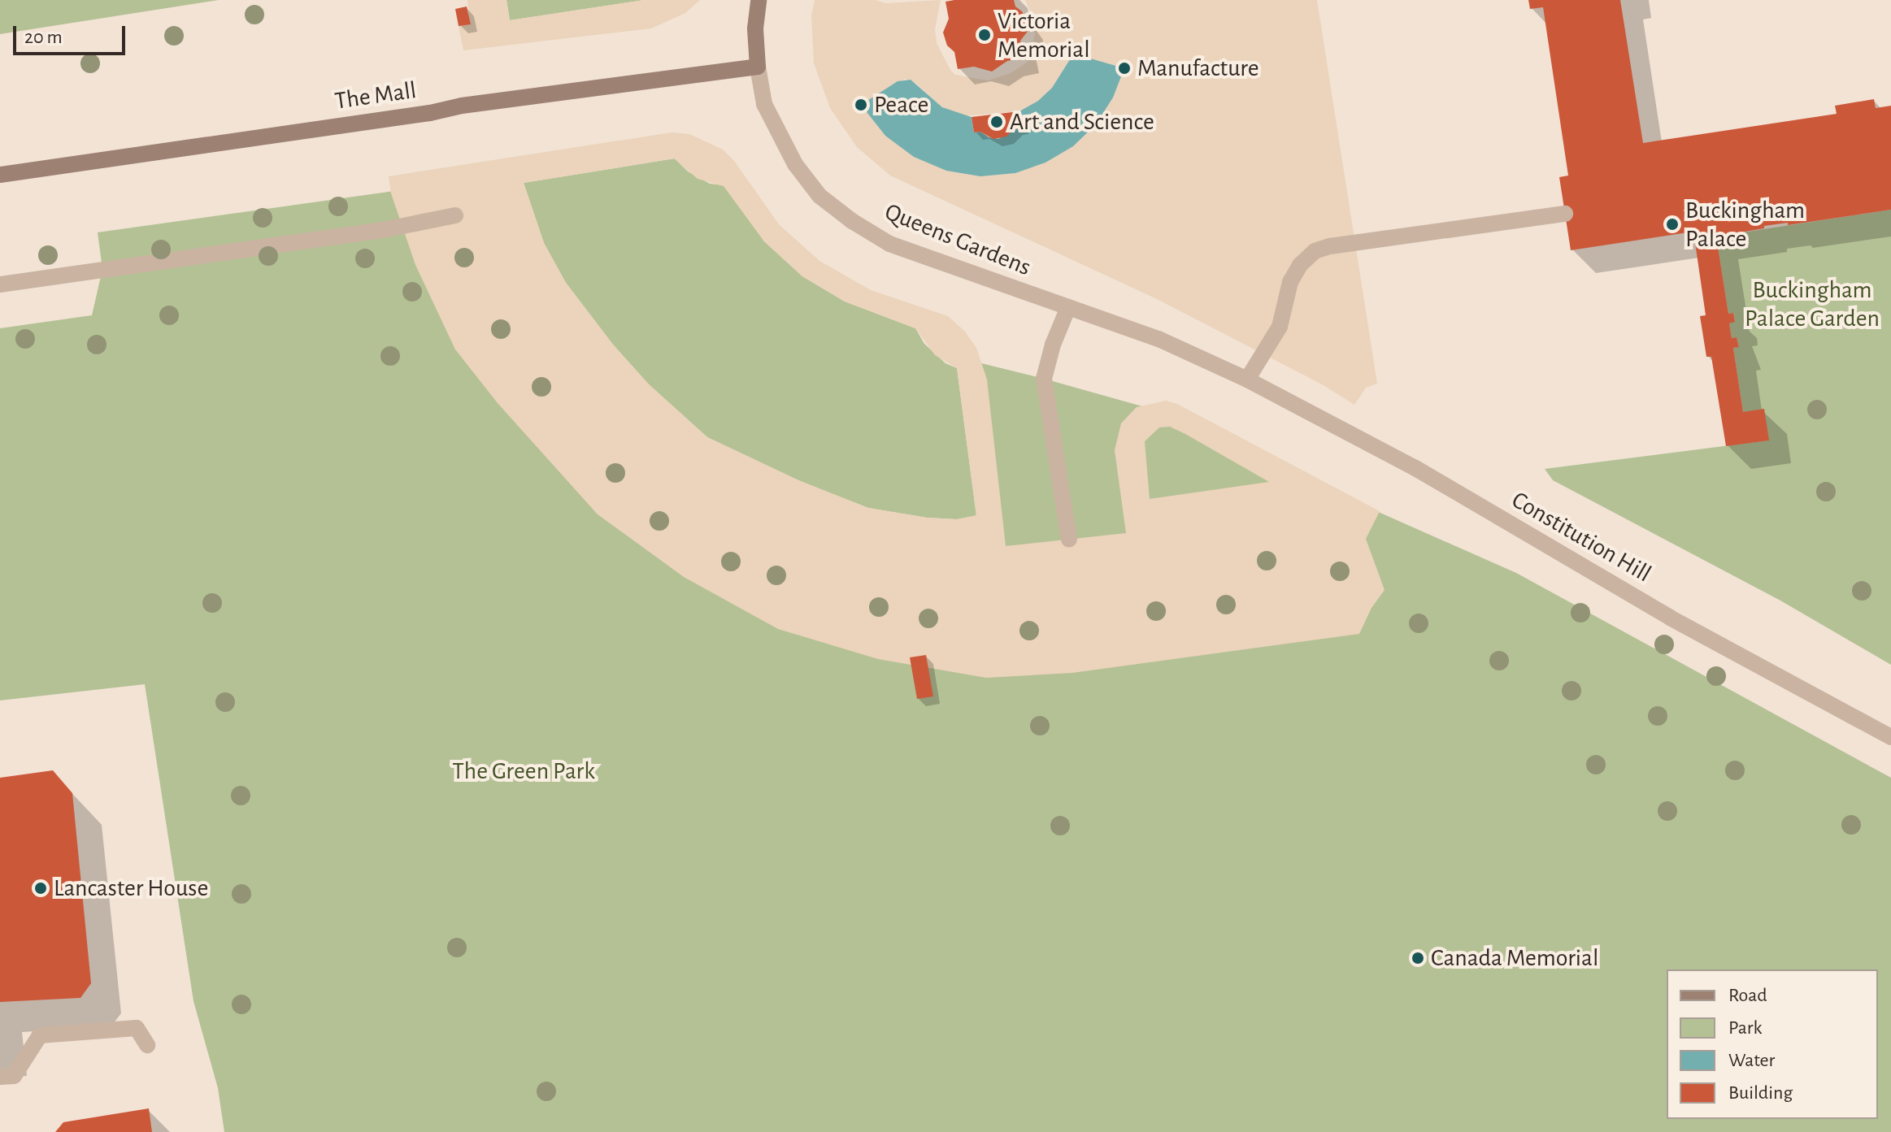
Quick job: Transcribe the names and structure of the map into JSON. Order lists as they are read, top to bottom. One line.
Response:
{"streets":{"street":["The Mall","Queens Gardens","Constitution Hill"]},"crossings":[["The Mall","Queens Gardens"],["Queens Gardens","Constitution Hill"]],"parks":["Buckingham Palace Garden","The Green Park"],"places":["Victoria Memorial","Manufacture","Peace","Art and Science","Buckingham Palace","Lancaster House","Canada Memorial"],"legend":["Road","Park","Water","Building"],"scale_bar":"20 m"}
